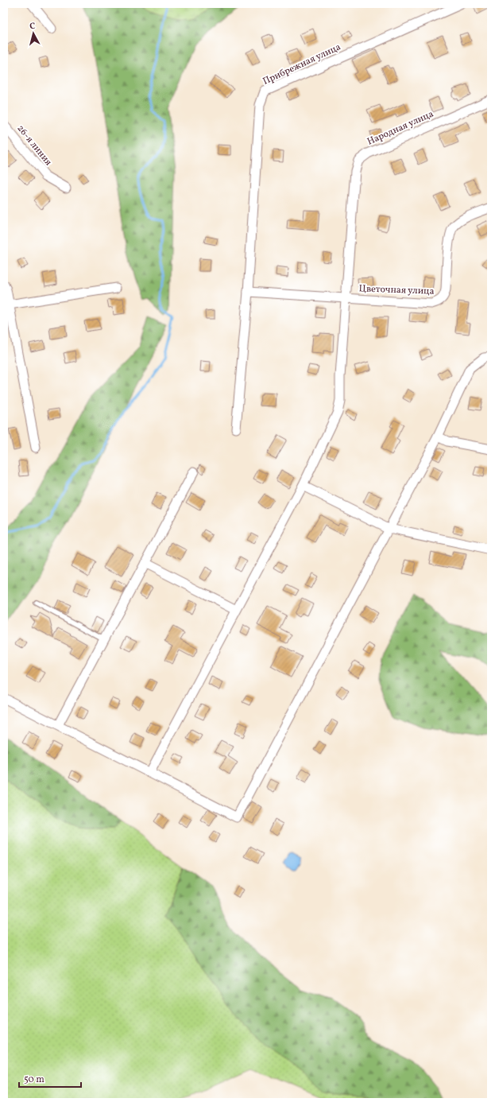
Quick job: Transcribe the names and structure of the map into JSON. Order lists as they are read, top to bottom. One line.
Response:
{"streets":{"street":["Прибрежная улица","Народная улица","26-я линия","Цветочная улица"]},"crossings":[["Народная улица","Цветочная улица"]],"scale_bar":"50 m","north":"top"}
